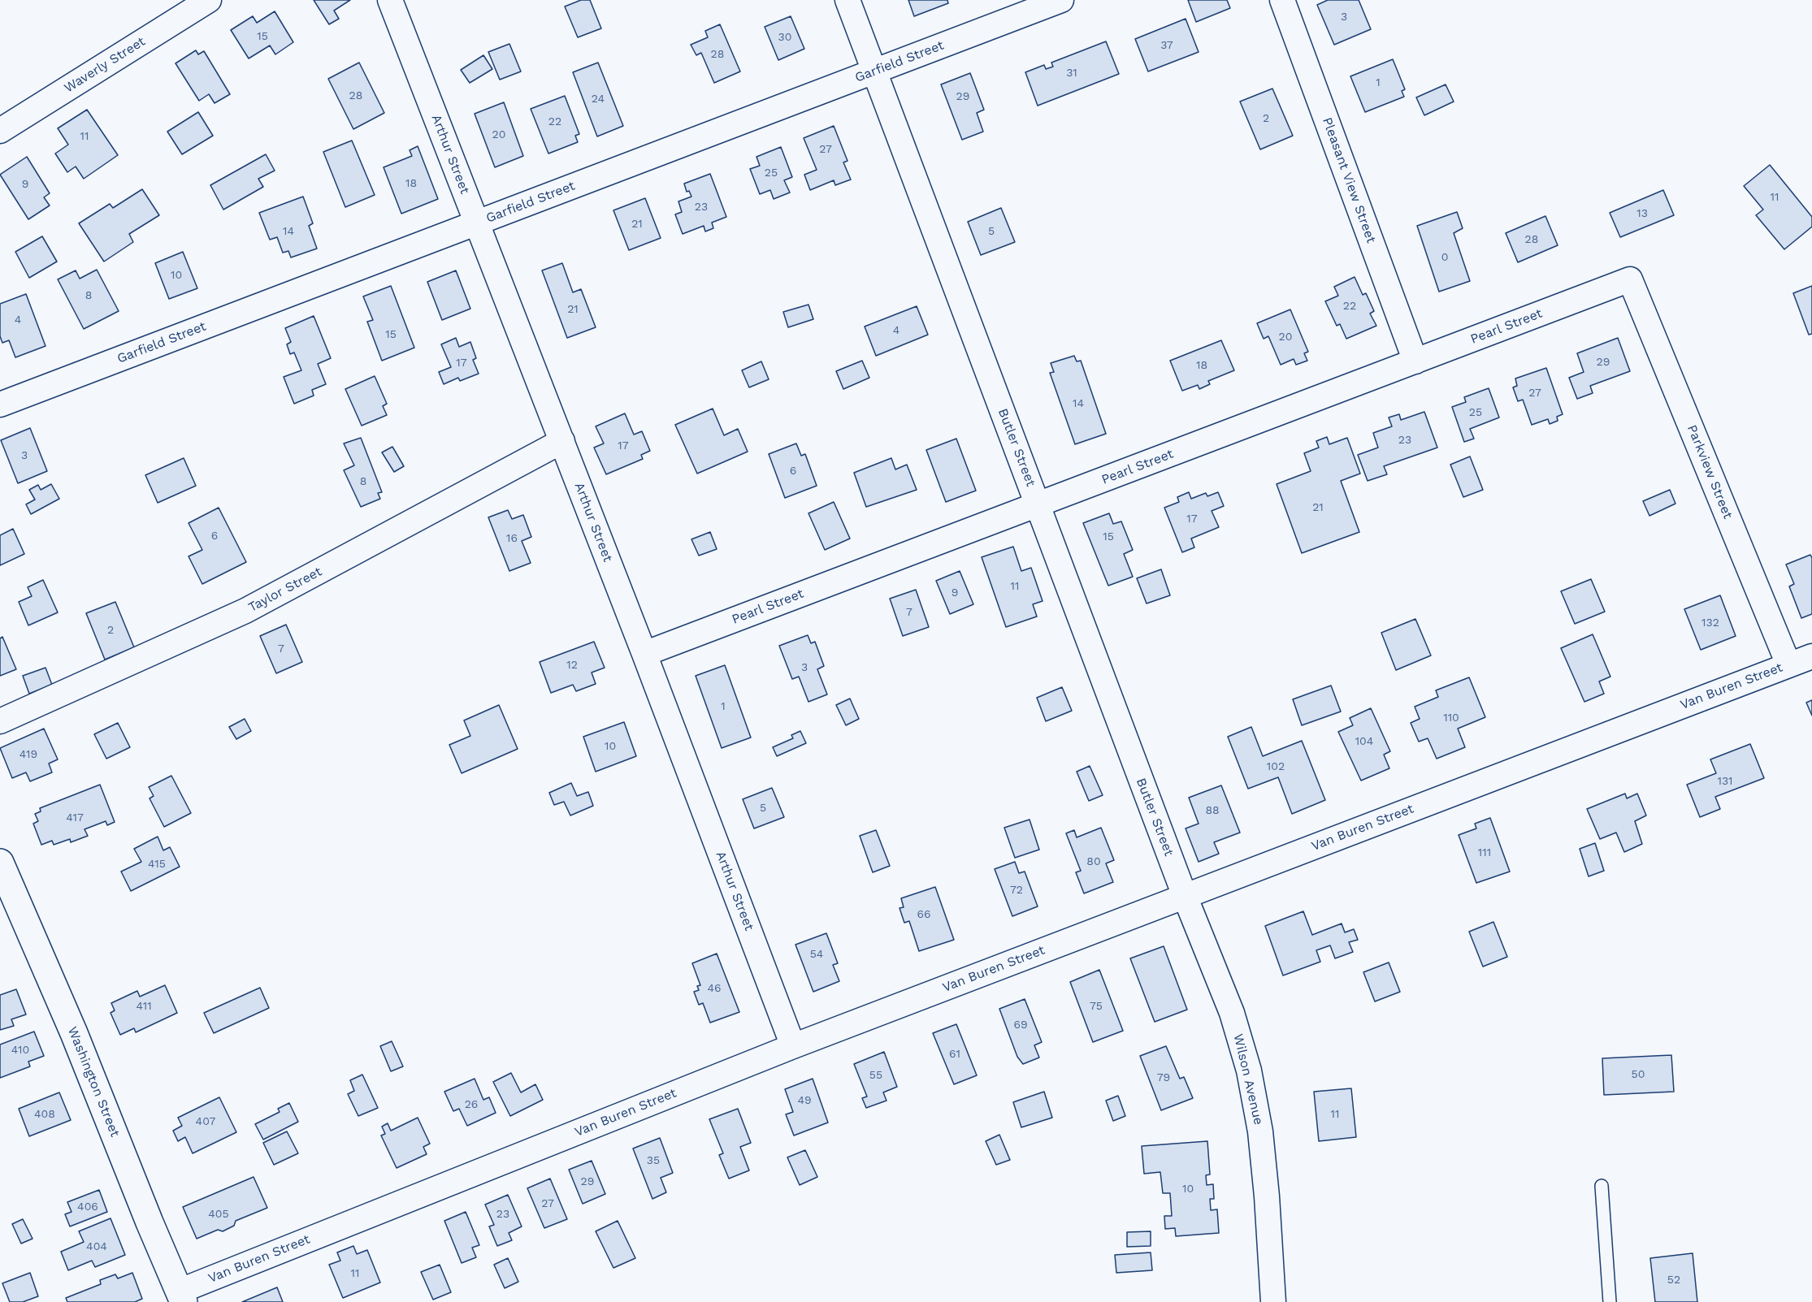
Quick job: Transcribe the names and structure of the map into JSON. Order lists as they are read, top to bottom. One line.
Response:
{"streets":{"street":["Garfield Street","Waverly Street","Arthur Street","Pleasant View Street","Pearl Street","Butler Street","Parkview Street","Taylor Street","Van Buren Street","Wilson Avenue","Washington Street"]},"crossings":[["Garfield Street","Arthur Street"],["Garfield Street","Butler Street"],["Arthur Street","Pearl Street"],["Arthur Street","Taylor Street"],["Arthur Street","Van Buren Street"],["Pleasant View Street","Pearl Street"],["Pearl Street","Butler Street"],["Pearl Street","Parkview Street"],["Butler Street","Van Buren Street"],["Butler Street","Wilson Avenue"],["Parkview Street","Van Buren Street"],["Van Buren Street","Wilson Avenue"],["Van Buren Street","Washington Street"]],"house_numbers":["3","15","30","37","28","31","1","28","29","24","2","22","20","11","27","25","18","9","11","23","13","21","14","5","28","0","10","8","22","21","4","4","15","20","29","17","18","27","14","25","23","17","3","6","8","21","17","6","15","16","11","9","7","132","2","7","12","3","1","110","104","10","419","102","131","5","88","417","111","80","415","72","66","54","46","411","75","69","410","61","50","55","79","49","26","408","11","407","35","29","10","27","406","405","23","404","11","52"]}
